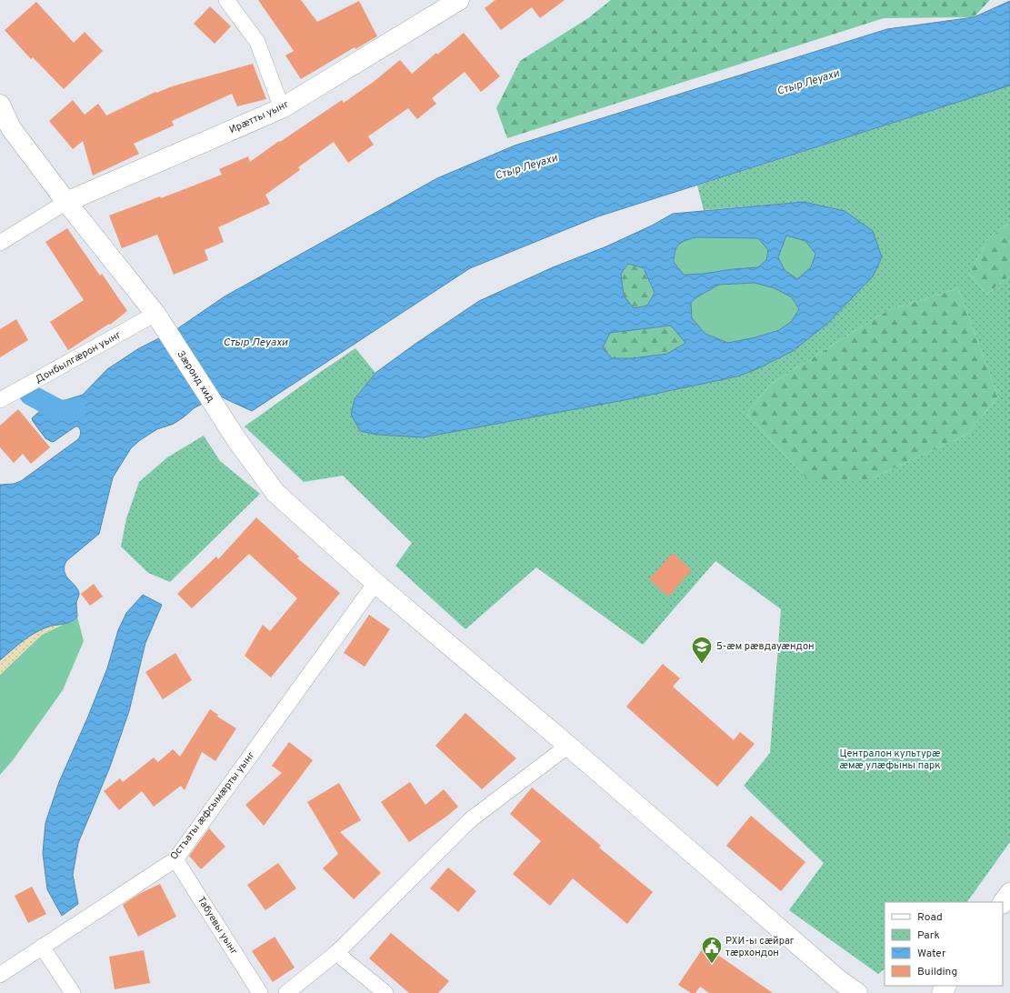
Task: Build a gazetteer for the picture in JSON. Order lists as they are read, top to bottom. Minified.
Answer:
{"streets":{"street":["Ирæтты уынг","Донбылгæрон уынг","Зæронд хид","Остъаты æфсымæрты уынг","Табуевы уынг"]},"crossings":[["Ирæтты уынг","Зæронд хид"],["Донбылгæрон уынг","Зæронд хид"],["Зæронд хид","Остъаты æфсымæрты уынг"],["Остъаты æфсымæрты уынг","Табуевы уынг"]],"water":["Стыр Леуахи"],"parks":["Централон культурæ æмæ улæфыны парк"],"places":{"school or university":["5-æм рӕвдауӕндон"],"public building":["РХИ-ы сæйраг тæрхондон"]},"legend":["Road","Park","Water","Building"]}
